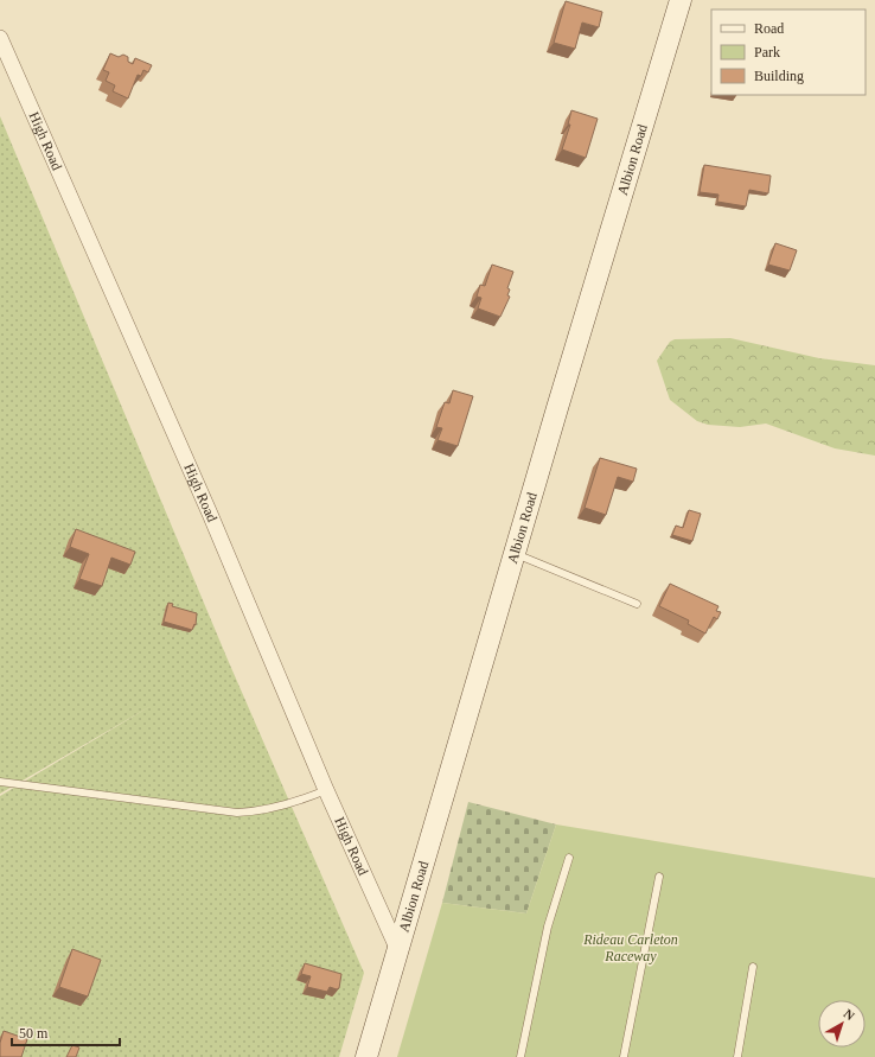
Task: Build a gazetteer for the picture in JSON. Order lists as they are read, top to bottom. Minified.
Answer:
{"streets":{"main road":["Albion Road"],"street":["High Road"]},"crossings":[["High Road","Albion Road"]],"parks":["Rideau Carleton Raceway"],"legend":["Road","Park","Building"],"scale_bar":"50 m","north":"top right"}
